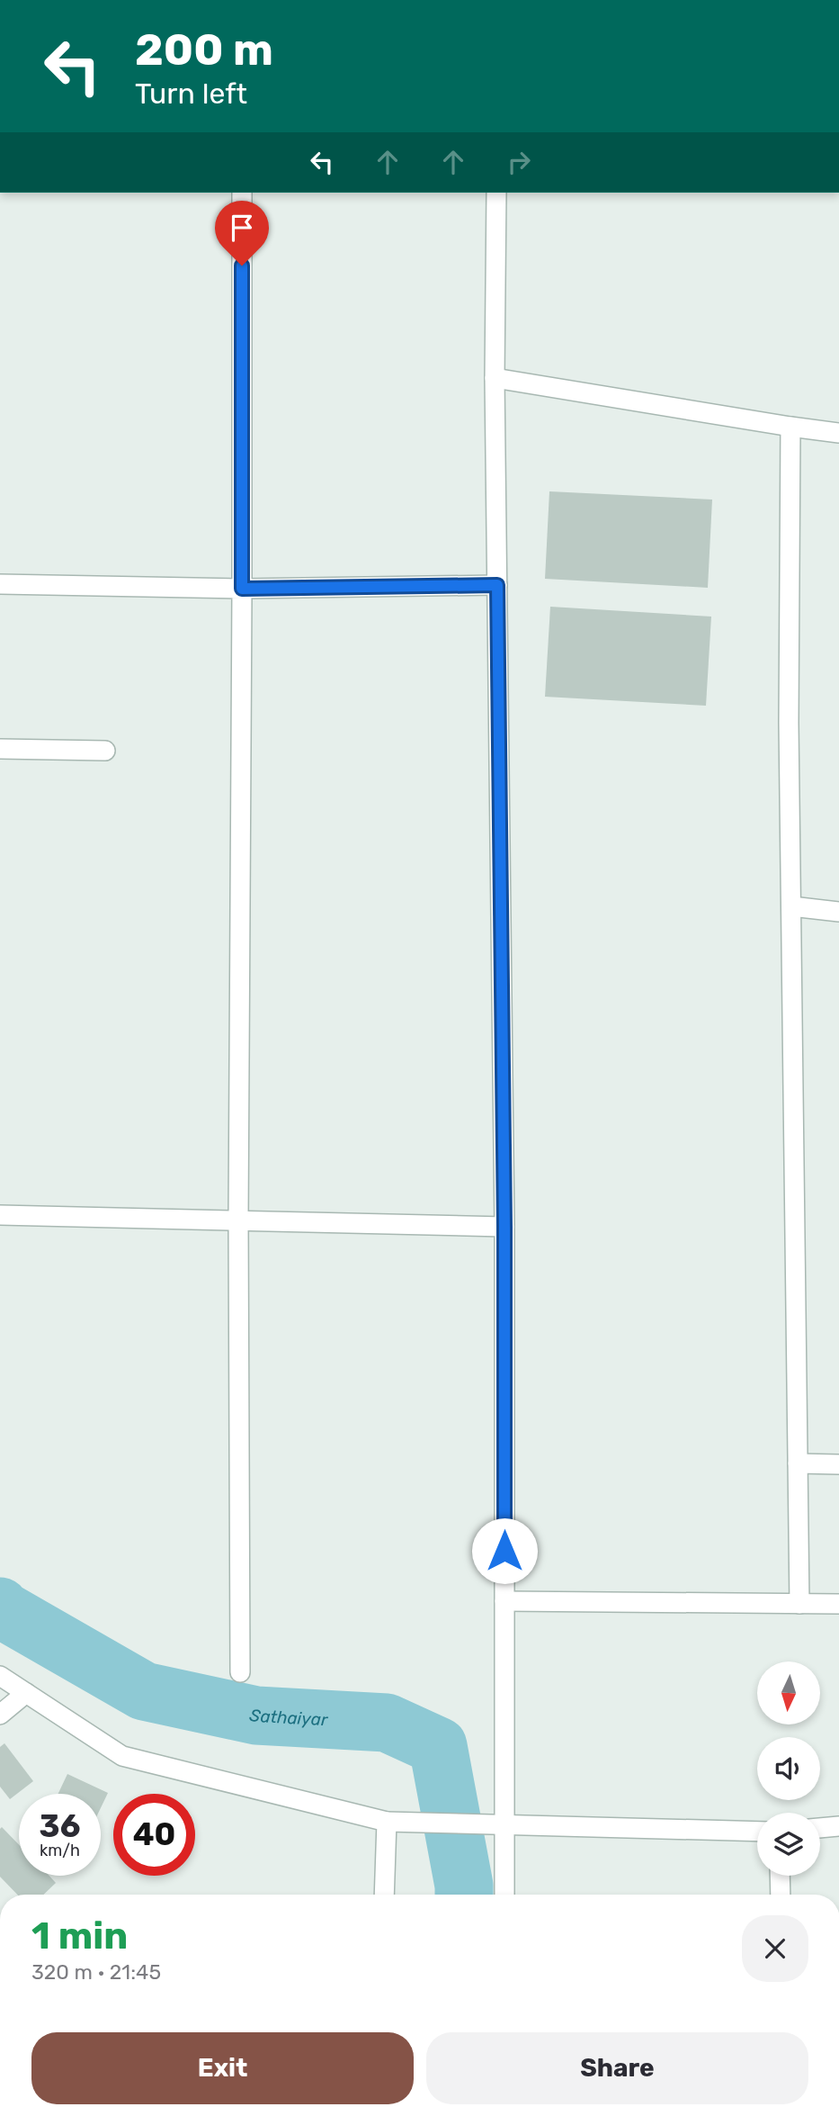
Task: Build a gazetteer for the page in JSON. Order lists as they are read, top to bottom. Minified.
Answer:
{"water":["Sathaiyar"],"north":"bottom","page":{"turn":["200 m","Turn left"],"speed":"36 km/h","limit":"40","heading":["1 min","320 m · 21:45"],"buttons":["Exit","Share"]}}
